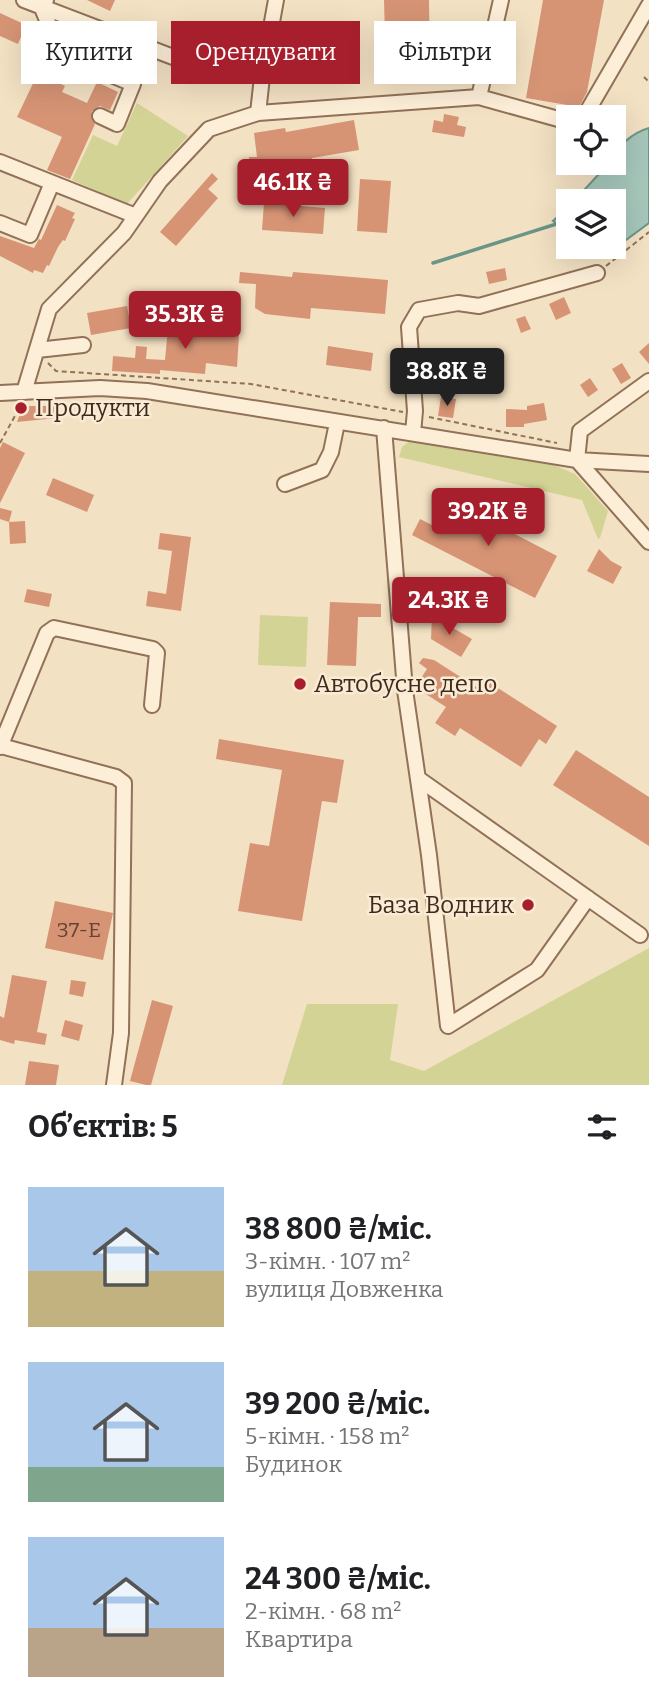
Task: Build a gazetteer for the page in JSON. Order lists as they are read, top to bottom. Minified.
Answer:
{"places":["Продукти","Автобусне депо","База Водник"],"house_numbers":["37-Е"],"page":{"chip":["Купити","Орендувати","Фільтри"],"price":["46.1K ₴","35.3K ₴","38.8K ₴","39.2K ₴","24.3K ₴"],"heading":"Об’єктів: 5","list":[{"name":"38 800 ₴/міс.","note":"3-кімн. · 107 m² · вулиця Довженка"},{"name":"39 200 ₴/міс.","note":"5-кімн. · 158 m² · Будинок"},{"name":"24 300 ₴/міс.","note":"2-кімн. · 68 m² · Квартира"}]}}
